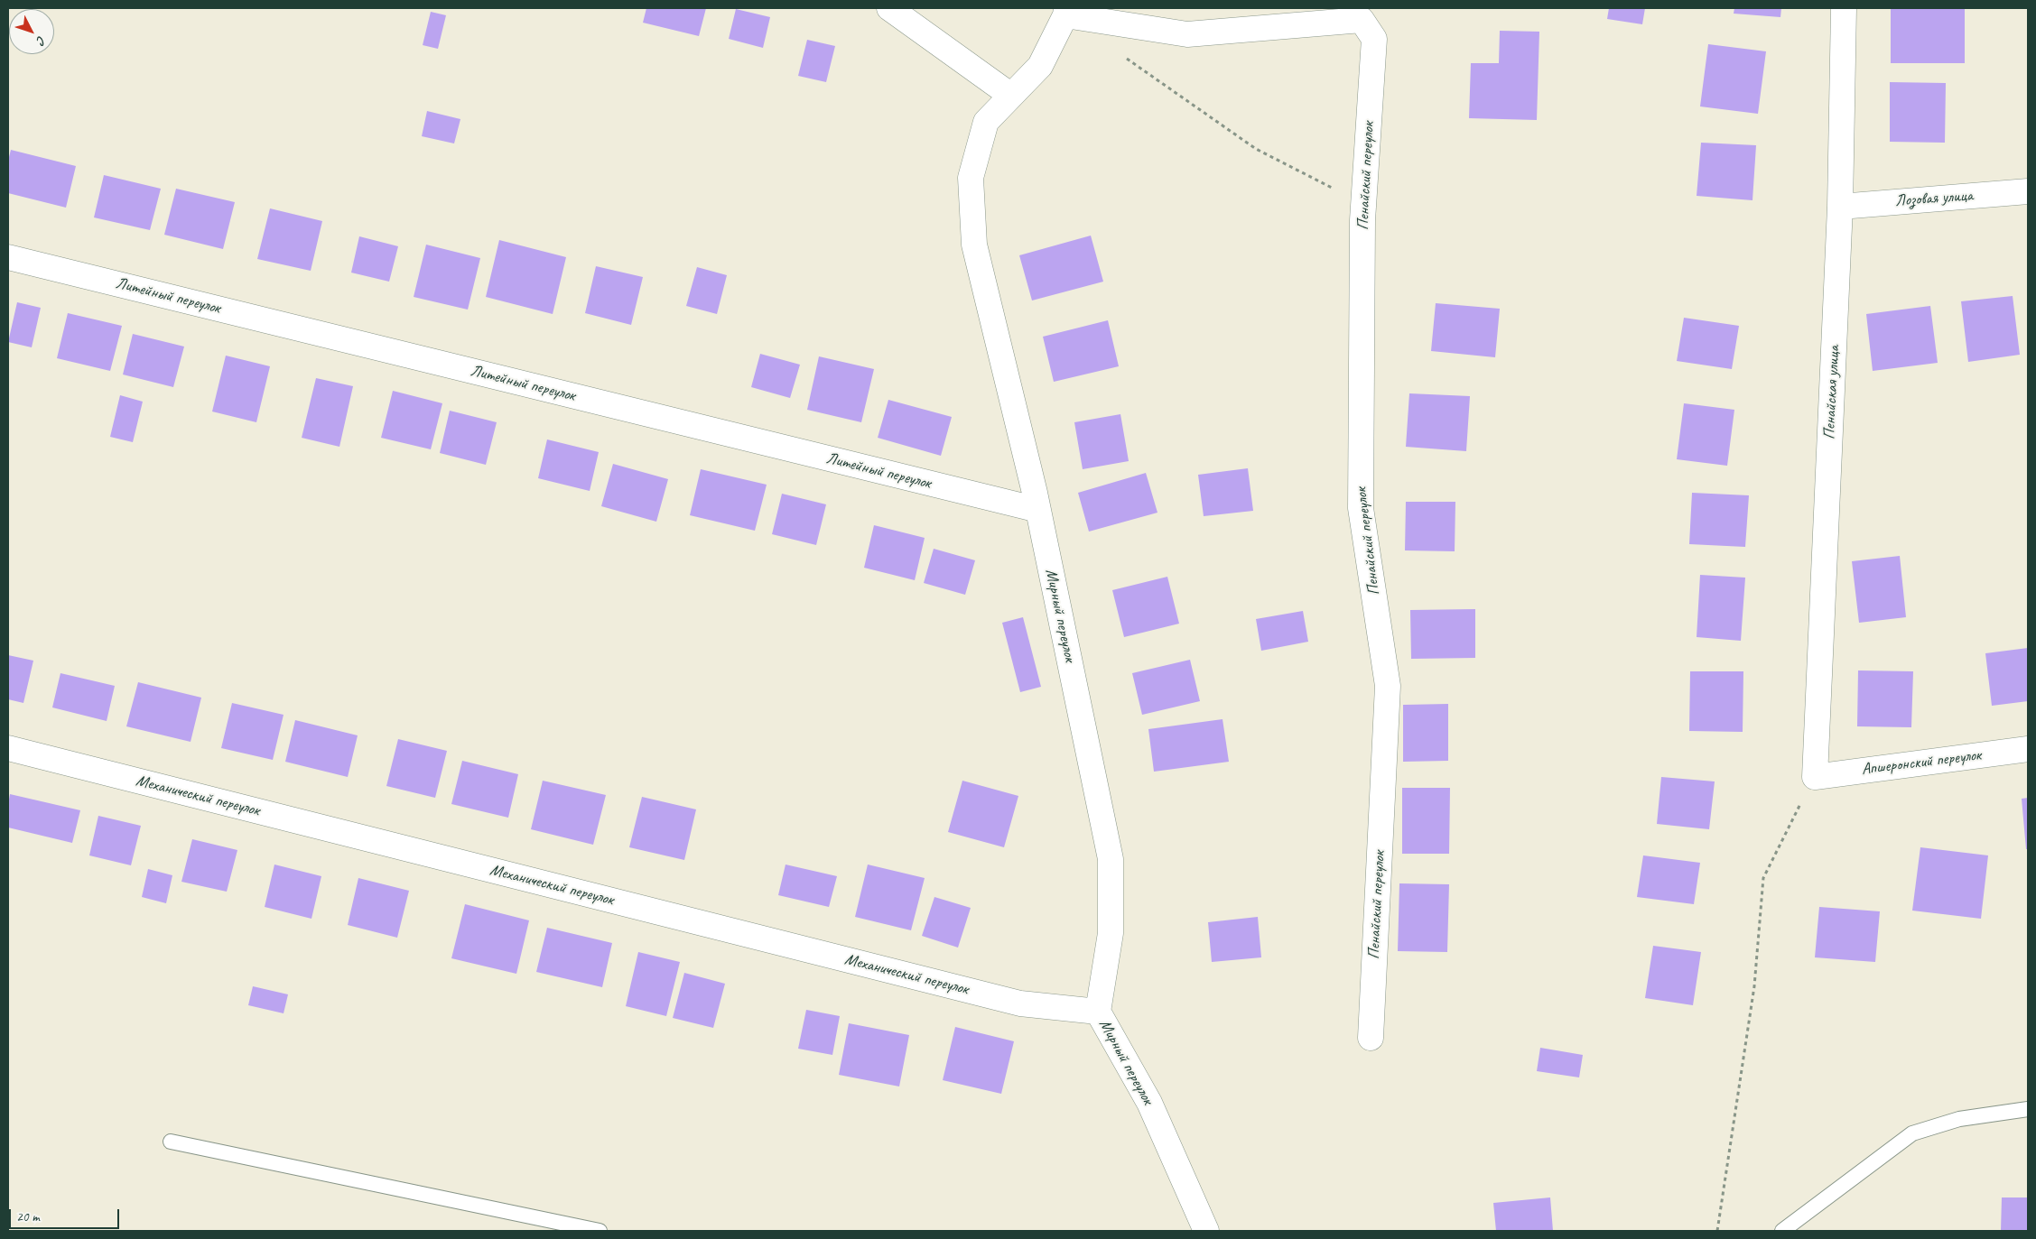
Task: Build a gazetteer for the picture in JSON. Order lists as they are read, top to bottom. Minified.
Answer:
{"streets":{"street":["Пенайский переулок","Лозовая улица","Литейный переулок","Пенайская улица","Мирный переулок","Апшеронский переулок","Механический переулок"]},"crossings":[["Пенайский переулок","Мирный переулок"],["Лозовая улица","Пенайская улица"],["Литейный переулок","Мирный переулок"],["Пенайская улица","Апшеронский переулок"],["Мирный переулок","Механический переулок"]],"scale_bar":"20 m","north":"bottom right"}
